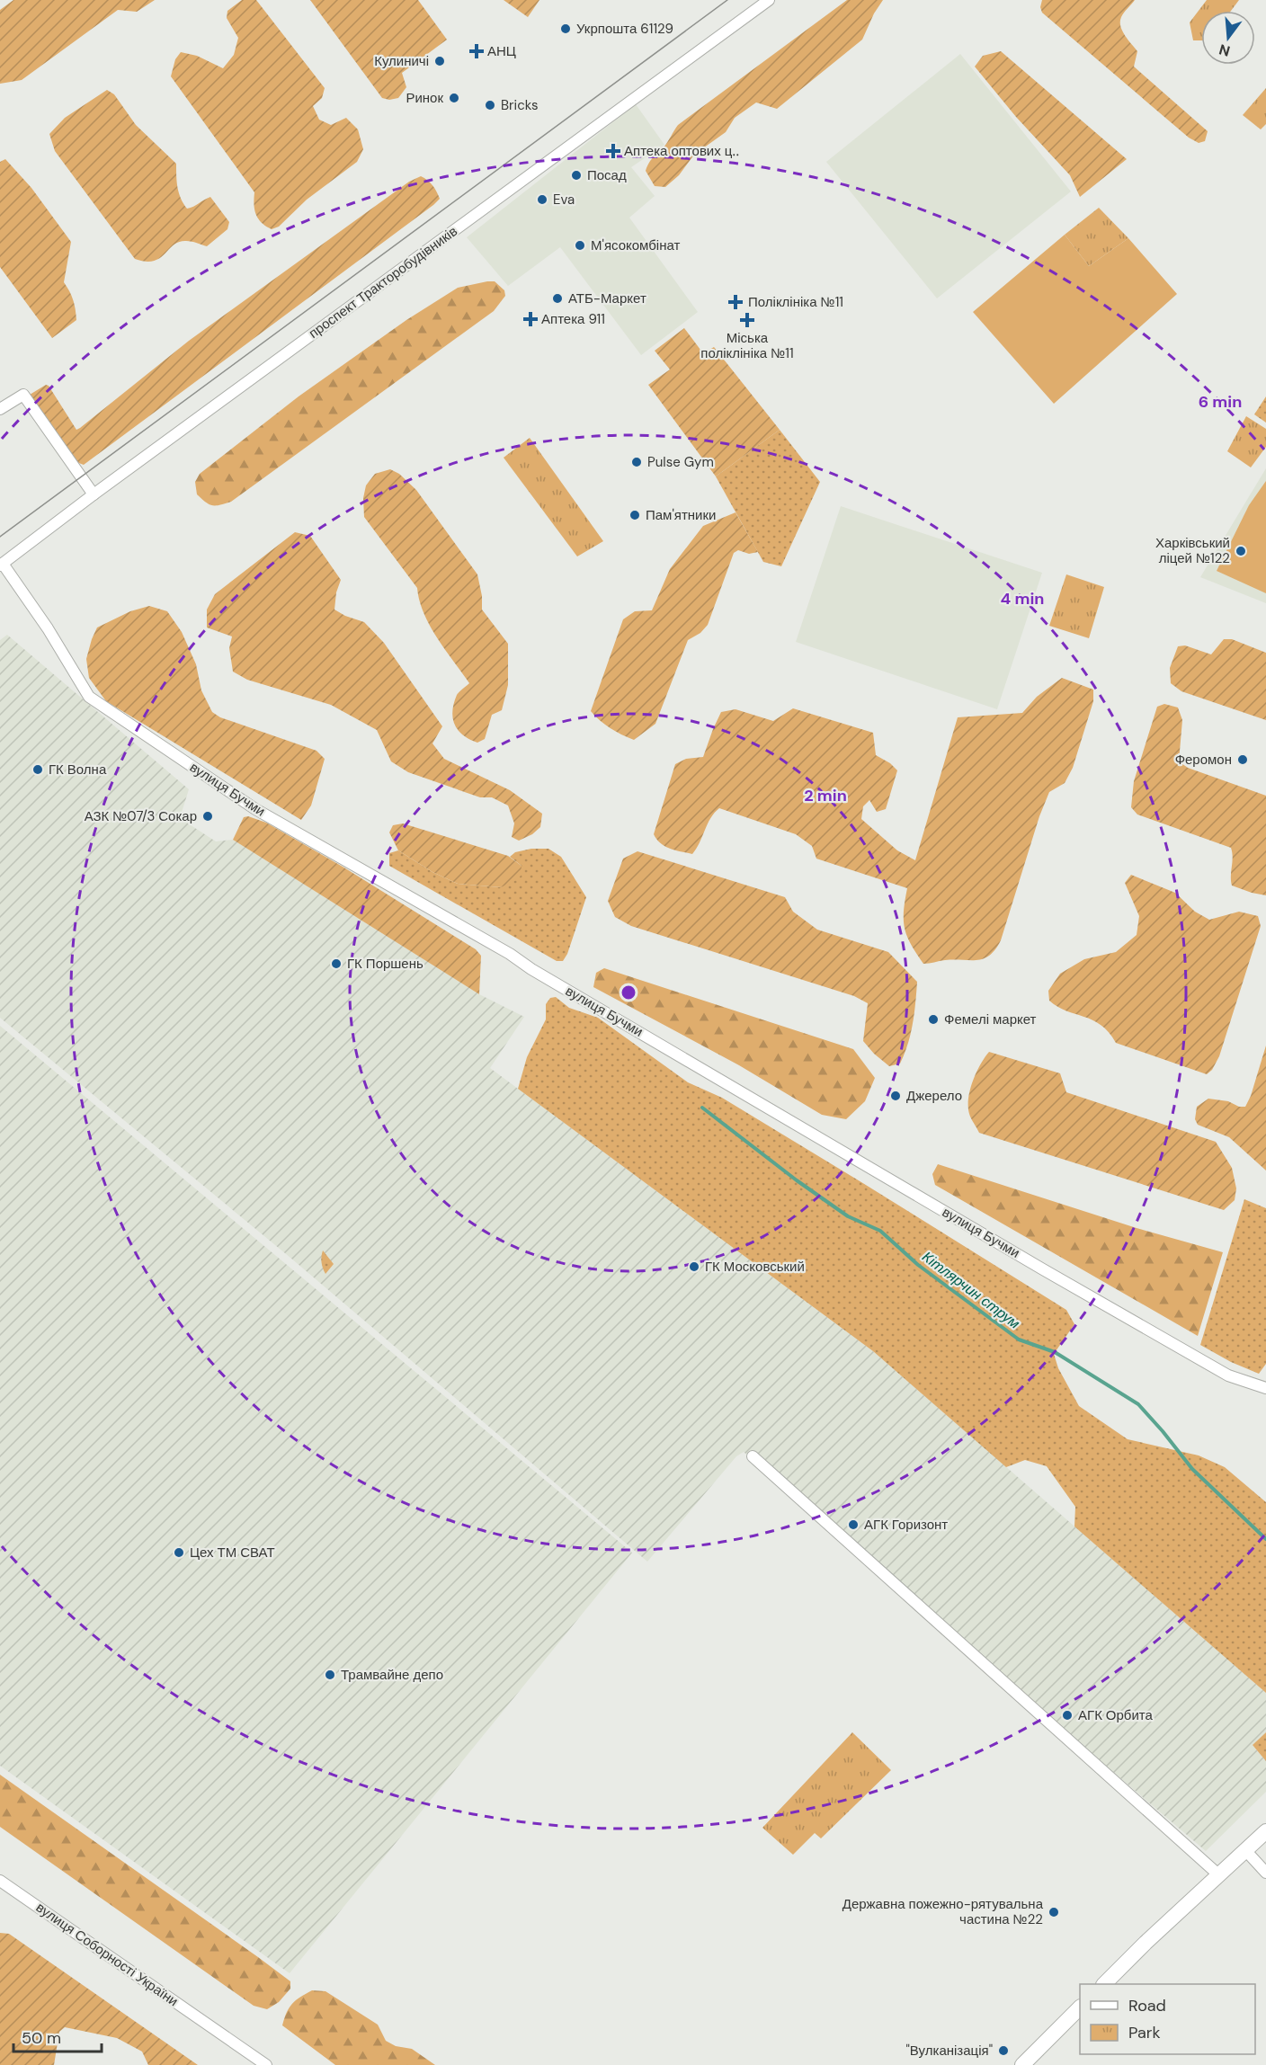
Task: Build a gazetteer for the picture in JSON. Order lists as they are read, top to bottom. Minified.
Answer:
{"streets":{"street":["проспект Тракторобудівників","вулиця Бучми","вулиця Соборності України"]},"crossings":[["проспект Тракторобудівників","вулиця Бучми"]],"water":["Кітлярчин струм"],"places":{"other":["Укрпошта 61129","Кулиничі","Ринок","Bricks","Посад","Eva","М'ясокомбінат","АТБ-Маркет","Pulse Gym","Пам'ятники","Харківський ліцей №122","Феромон","ГК Волна","АЗК №07/3 Сокар","ГК Поршень","Фемелі маркет","Джерело","ГК Московський","АГК Горизонт","Цех ТМ СВАТ","Трамвайне депо","АГК Орбита","Державна пожежно-рятувальна частина №22","\"Вулканізація\""],"health":["АНЦ","Аптека оптових ц‥","Поліклініка №11","Аптека 911","Міська поліклініка №11"]},"legend":["Road","Park"],"scale_bar":"50 m","north":"bottom","rings":["6 min","4 min","2 min"]}
